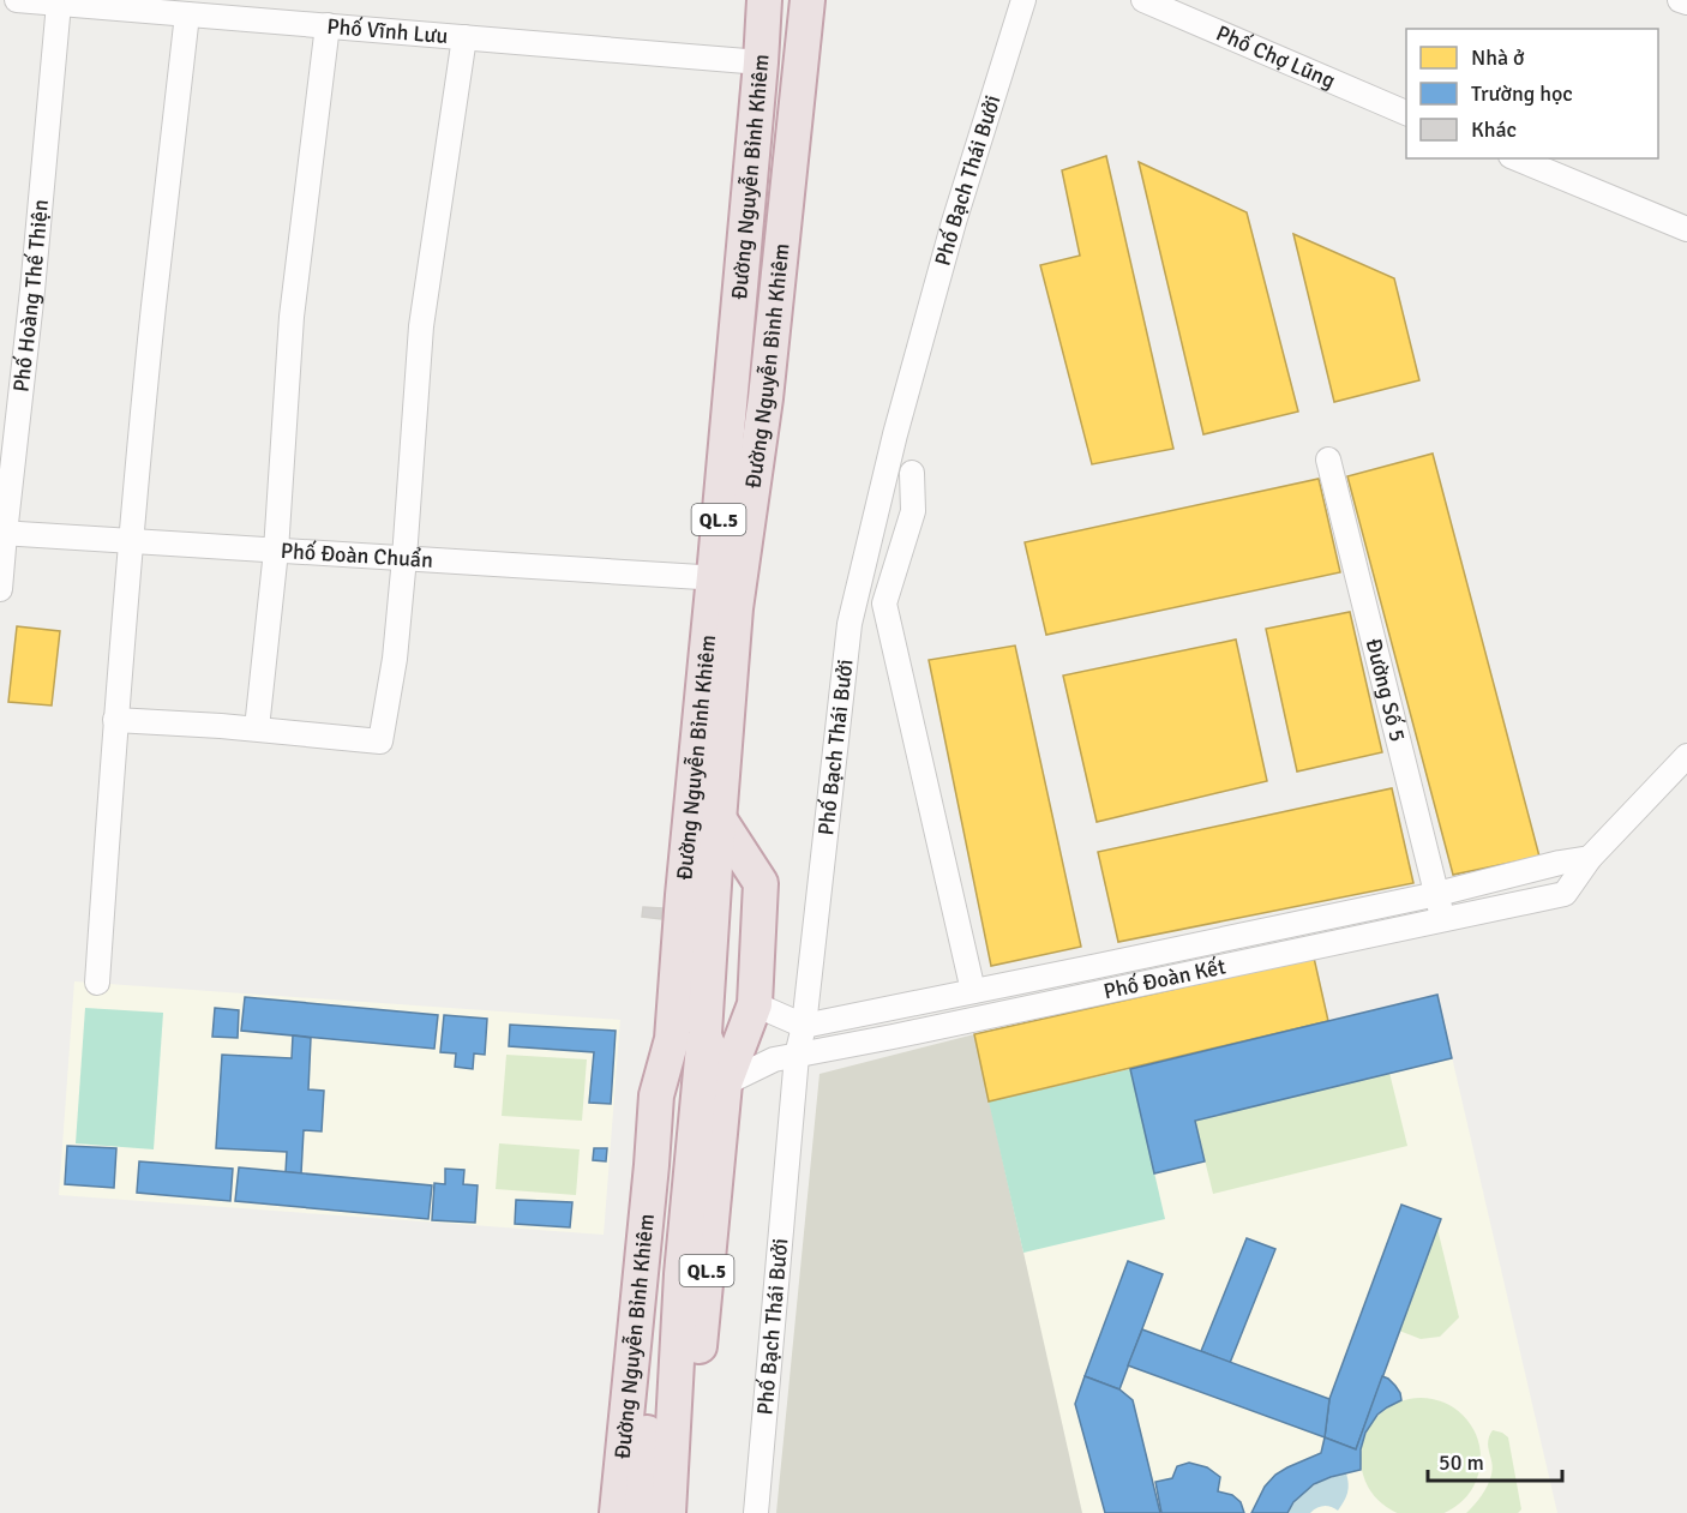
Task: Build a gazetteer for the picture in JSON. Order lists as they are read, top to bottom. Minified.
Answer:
{"streets":{"highway":["Đường Nguyễn Bỉnh Khiêm","Đường Nguyễn Bình Khiêm","QL.5"],"street":["Phố Vĩnh Lưu","Phố Chợ Lũng","Phố Bạch Thái Bưởi","Phố Hoàng Thế Thiện","Phố Đoàn Chuẩn","Đường Số 5","Phố Đoàn Kết"]},"crossings":[["Phố Vĩnh Lưu","Đường Nguyễn Bỉnh Khiêm"],["Phố Vĩnh Lưu","Phố Hoàng Thế Thiện"],["Đường Nguyễn Bỉnh Khiêm","Đường Nguyễn Bình Khiêm"],["Đường Nguyễn Bỉnh Khiêm","QL.5"],["Đường Nguyễn Bỉnh Khiêm","Phố Đoàn Chuẩn"],["Đường Nguyễn Bỉnh Khiêm","Phố Đoàn Kết"],["Phố Bạch Thái Bưởi","Phố Đoàn Kết"],["Phố Hoàng Thế Thiện","Phố Đoàn Chuẩn"],["Đường Nguyễn Bình Khiêm","QL.5"],["Đường Số 5","Phố Đoàn Kết"]],"legend":["Nhà ở","Trường học","Khác"],"scale_bar":"50 m"}
